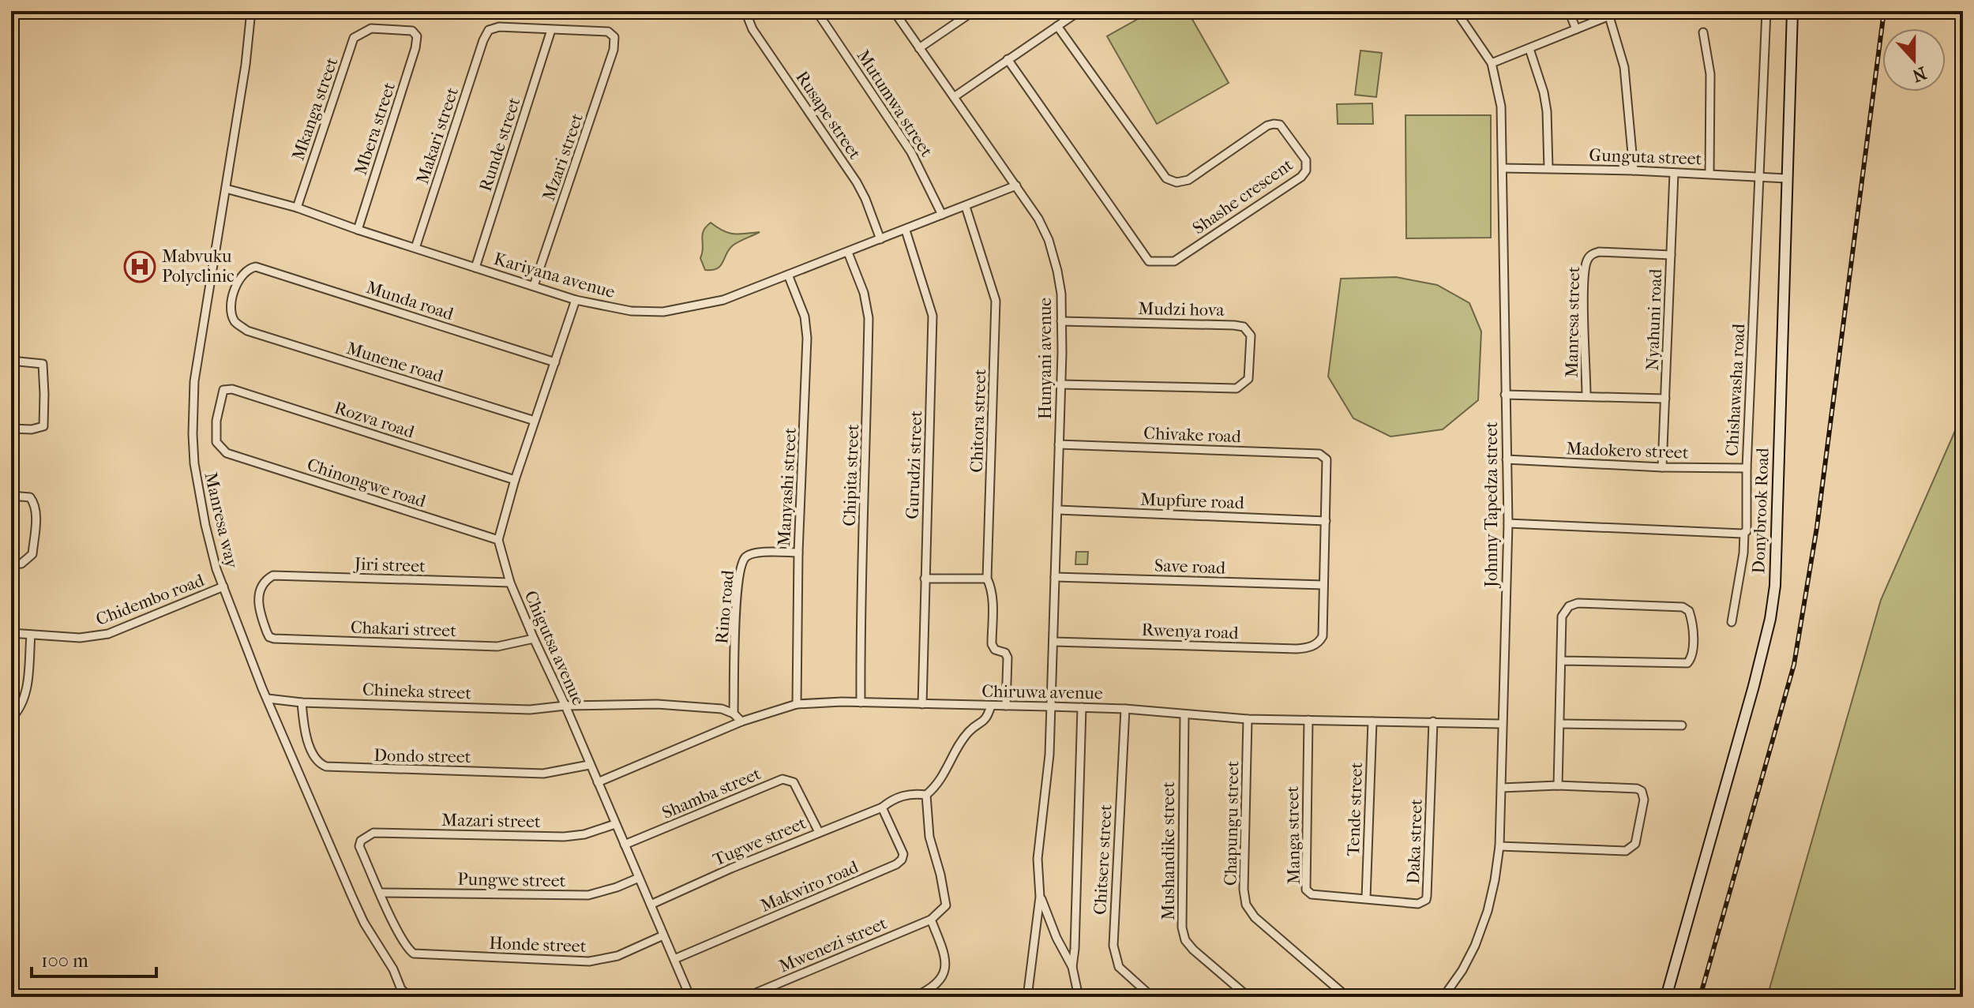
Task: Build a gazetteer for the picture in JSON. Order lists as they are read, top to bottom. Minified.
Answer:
{"streets":{"street":["Mutumwa street","Mkanga street","Rusape street","Mbera street","Makari street","Runde street","Mzari street","Gunguta street","Shashe crescent","Kariyana avenue","Munda road","Mudzi hova","Nyahuni road","Manresa street","Hunyani avenue","Munene road","Chishawasha road","Rozva road","Chitora street","Chivake road","Madokero street","Gurudzi street","Chipita street","Chinongwe road","Manyashi street","Mupfure road","Johnny Tapedza street","Donybrook Road","Manresa way","Jiri street","Save road","Chidembo road","Rino road","Chakari street","Rwenya road","Chigutsa avenue","Chineka street","Chiruwa avenue","Dondo street","Shamba street","Tende street","Mazari street","Chapungu street","Manga street","Tugwe street","Daka street","Mushandike street","Chitsere street","Pungwe street","Makwiro road","Honde street","Mwenezi street"]},"crossings":[["Mutumwa street","Kariyana avenue"],["Mkanga street","Mbera street"],["Mkanga street","Kariyana avenue"],["Rusape street","Kariyana avenue"],["Mbera street","Kariyana avenue"],["Makari street","Runde street"],["Makari street","Mzari street"],["Makari street","Kariyana avenue"],["Runde street","Mzari street"],["Runde street","Kariyana avenue"],["Mzari street","Kariyana avenue"],["Gunguta street","Nyahuni road"],["Gunguta street","Chishawasha road"],["Gunguta street","Johnny Tapedza street"],["Gunguta street","Donybrook Road"],["Kariyana avenue","Hunyani avenue"],["Kariyana avenue","Chitora street"],["Kariyana avenue","Gurudzi street"],["Kariyana avenue","Chipita street"],["Kariyana avenue","Manyashi street"],["Kariyana avenue","Manresa way"],["Munda road","Munene road"],["Mudzi hova","Hunyani avenue"],["Nyahuni road","Manresa street"],["Nyahuni road","Madokero street"],["Hunyani avenue","Chivake road"],["Hunyani avenue","Mupfure road"],["Hunyani avenue","Save road"],["Hunyani avenue","Rwenya road"],["Hunyani avenue","Chiruwa avenue"],["Chishawasha road","Madokero street"],["Rozva road","Chinongwe road"],["Chitora street","Chiruwa avenue"],["Chivake road","Mupfure road"],["Madokero street","Johnny Tapedza street"],["Gurudzi street","Chiruwa avenue"],["Chipita street","Chiruwa avenue"],["Chinongwe road","Chigutsa avenue"],["Manyashi street","Rino road"],["Manyashi street","Chiruwa avenue"],["Johnny Tapedza street","Chiruwa avenue"],["Manresa way","Chidembo road"],["Manresa way","Chineka street"],["Jiri street","Chakari street"],["Jiri street","Chigutsa avenue"],["Save road","Rwenya road"],["Rino road","Chineka street"],["Chakari street","Chigutsa avenue"],["Chigutsa avenue","Chineka street"],["Chigutsa avenue","Chiruwa avenue"],["Chigutsa avenue","Dondo street"],["Chigutsa avenue","Shamba street"],["Chigutsa avenue","Mazari street"],["Chigutsa avenue","Tugwe street"],["Chigutsa avenue","Pungwe street"],["Chigutsa avenue","Makwiro road"],["Chigutsa avenue","Honde street"],["Chineka street","Dondo street"],["Chiruwa avenue","Tende street"],["Chiruwa avenue","Chapungu street"],["Chiruwa avenue","Manga street"],["Chiruwa avenue","Daka street"],["Chiruwa avenue","Mushandike street"],["Chiruwa avenue","Chitsere street"],["Shamba street","Tugwe street"],["Tende street","Manga street"],["Tende street","Daka street"],["Mazari street","Pungwe street"],["Mazari street","Honde street"],["Manga street","Daka street"],["Tugwe street","Makwiro road"],["Pungwe street","Honde street"]],"places":{"hospital":["Mabvuku Polyclinic"]},"scale_bar":"100 m","north":"bottom"}
